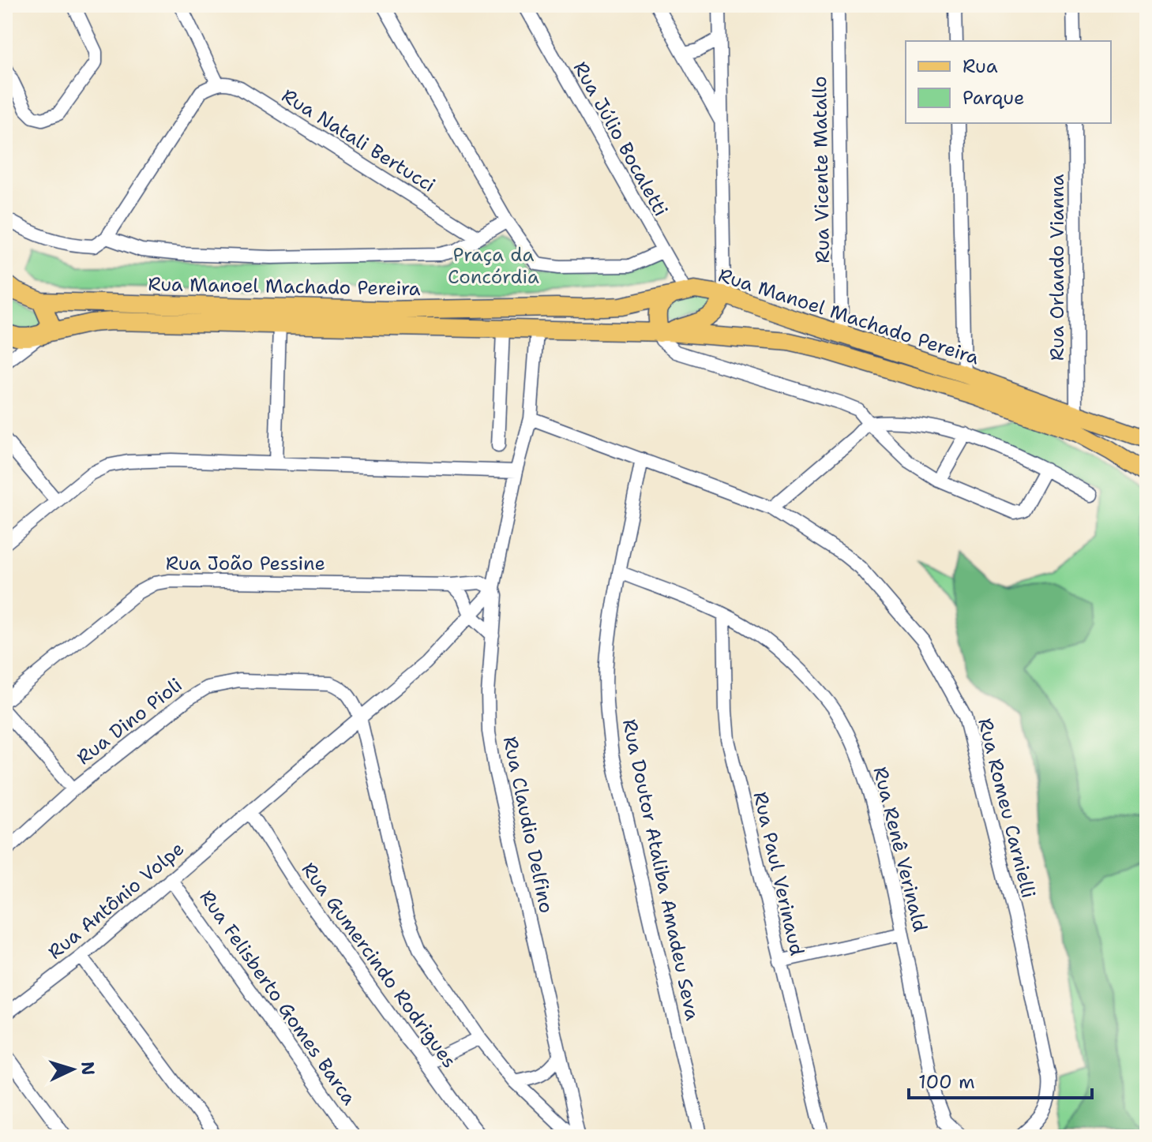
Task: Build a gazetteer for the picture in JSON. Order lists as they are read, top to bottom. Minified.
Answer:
{"streets":{"main road":["Rua Manoel Machado Pereira"],"street":["Rua Júlio Bocaletti","Rua Natali Bertucci","Rua Vicente Matallo","Rua Orlando Vianna","Rua João Pessine","Rua Dino Pioli","Rua Romeu Carnielli","Rua Claudio Delfino","Rua Renê Verinald","Rua Doutor Ataliba Amadeu Seva","Rua Paul Verinaud","Rua Antônio Volpe","Rua Gumercindo Rodrigues","Rua Felisberto Gomes Barca"]},"crossings":[["Rua Júlio Bocaletti","Rua Manoel Machado Pereira"],["Rua Natali Bertucci","Rua Manoel Machado Pereira"],["Rua Vicente Matallo","Rua Manoel Machado Pereira"],["Rua Orlando Vianna","Rua Manoel Machado Pereira"],["Rua Manoel Machado Pereira","Rua Claudio Delfino"],["Rua João Pessine","Rua Claudio Delfino"],["Rua Dino Pioli","Rua Claudio Delfino"],["Rua Romeu Carnielli","Rua Claudio Delfino"],["Rua Romeu Carnielli","Rua Doutor Ataliba Amadeu Seva"],["Rua Renê Verinald","Rua Doutor Ataliba Amadeu Seva"],["Rua Renê Verinald","Rua Paul Verinaud"],["Rua Antônio Volpe","Rua Gumercindo Rodrigues"],["Rua Antônio Volpe","Rua Felisberto Gomes Barca"]],"parks":["Praça da Concórdia"],"legend":["Rua","Parque"],"scale_bar":"100 m","north":"right"}
